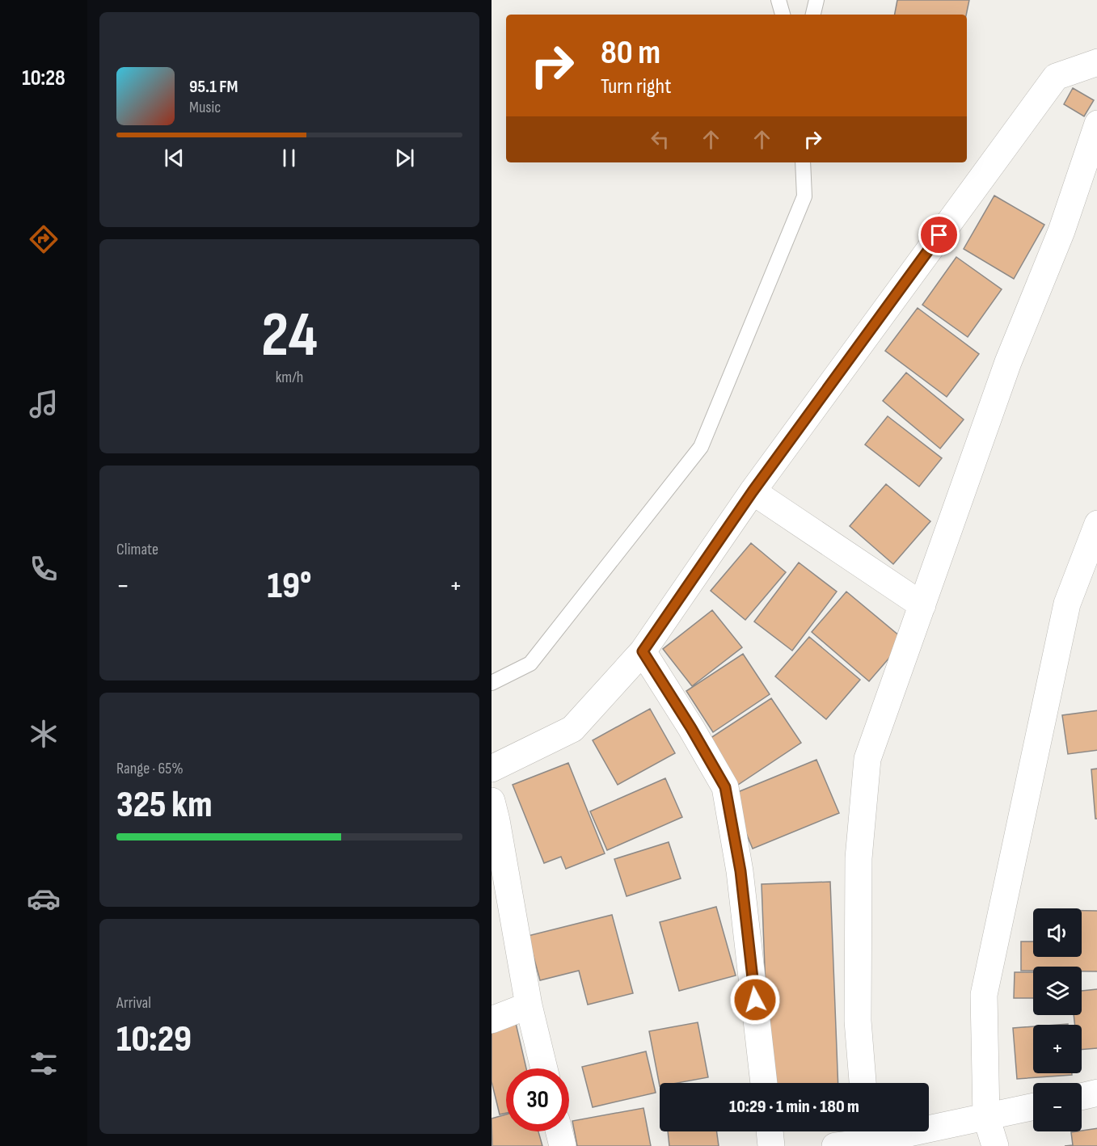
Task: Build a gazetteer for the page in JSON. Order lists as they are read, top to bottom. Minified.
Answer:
{"page":{"tabs":"10:28","turn":["80 m","Turn right"],"song":["95.1 FM","Music"],"tile":[["24","km/h"],"Climate",["Range · 65%","325 km"],["Arrival","10:29"]],"heat":["−","19°","+"],"map_buttons":["+","−"],"limit":"30","trip":"10:29 · 1 min · 180 m"}}
